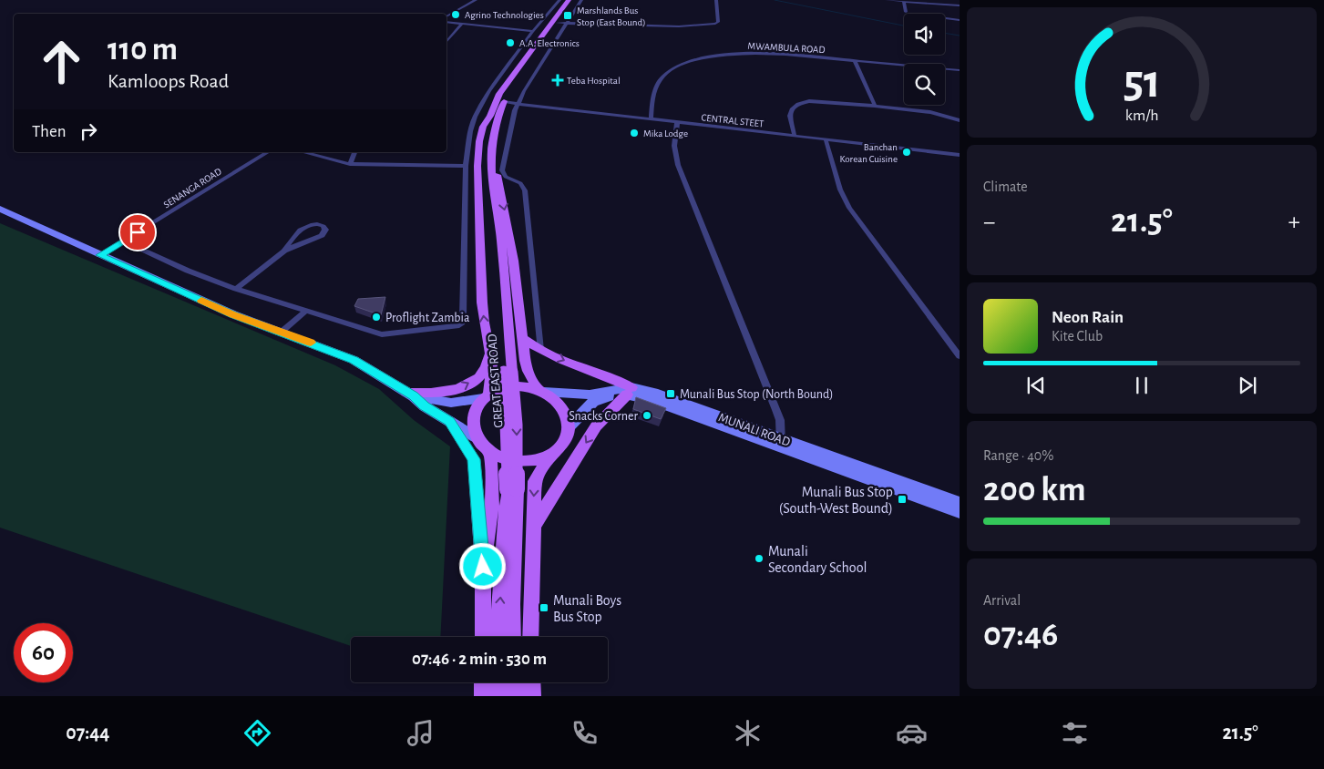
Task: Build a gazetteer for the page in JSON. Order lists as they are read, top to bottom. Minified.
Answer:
{"streets":{"main road":["GREAT EAST ROAD","MUNALI ROAD"],"street":["MWAMBULA ROAD","CENTRAL STEET","SENANGA ROAD"]},"crossings":[["MWAMBULA ROAD","CENTRAL STEET"],["CENTRAL STEET","GREAT EAST ROAD"],["GREAT EAST ROAD","MUNALI ROAD"]],"places":{"other":["Agrino Technologies","A.A. Electronics","Mika Lodge","Banchan Korean Cuisine","Proflight Zambia","Snacks Corner","Munali Secondary School"],"transit":["Marshlands Bus Stop (East Bound)","Munali Bus Stop (North Bound)","Munali Bus Stop (South-West Bound)","Munali Boys Bus Stop"],"health":["Teba Hospital"]},"page":{"turn":["110 m","Kamloops Road"],"then":"Then","tile":["Climate",["Range · 40%","200 km"],["Arrival","07:46"]],"heat":["−","21.5°","+"],"song":["Neon Rain","Kite Club"],"limit":"60","trip":"07:46 · 2 min · 530 m","tabs":["07:44","21.5°"],"gauge":["51","km/h"]}}
